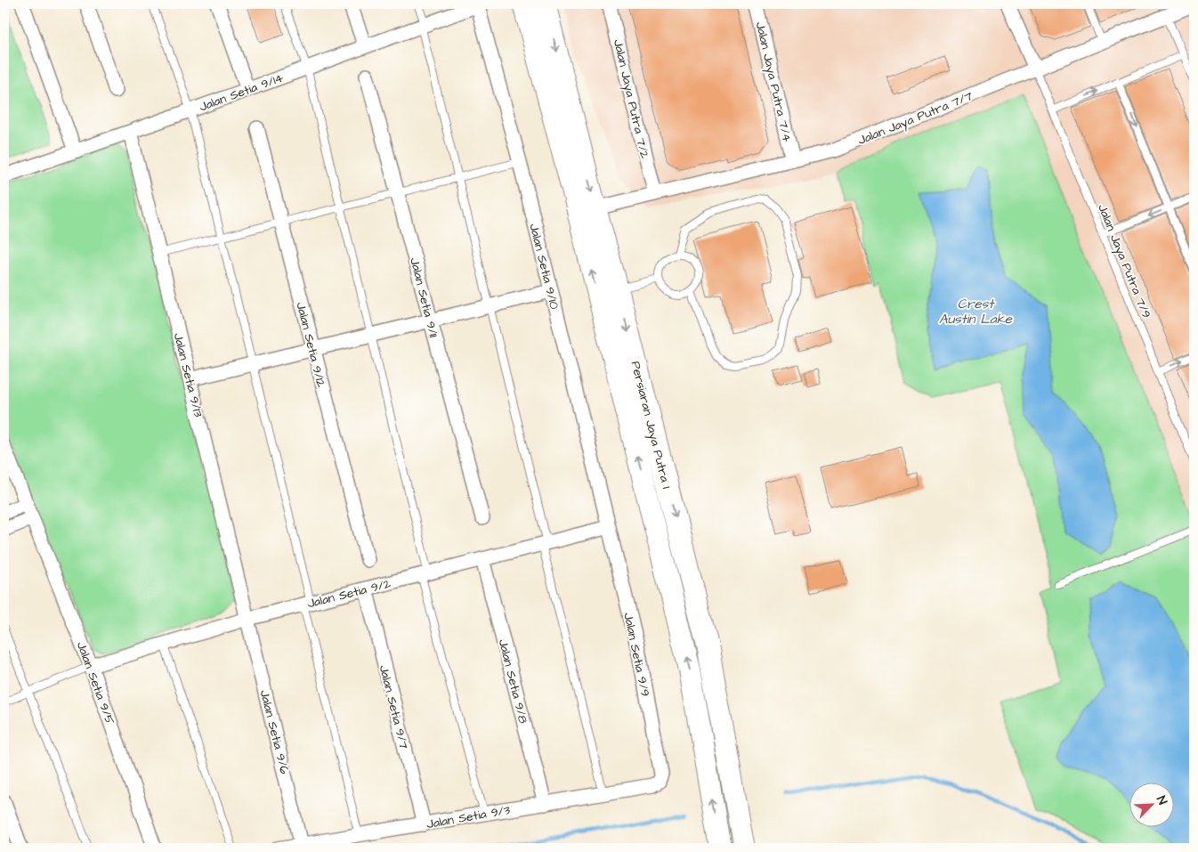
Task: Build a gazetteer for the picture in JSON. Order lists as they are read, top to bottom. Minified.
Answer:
{"streets":{"main road":["Persiaran Jaya Putra 1"],"street":["Jalan Jaya Putra 7/4","Jalan Setia 9/14","Jalan Jaya Putra 7/2","Jalan Jaya Putra 7/7","Jalan Setia 9/10","Jalan Setia 9/11","Jalan Setia 9/12","Jalan Setia 9/13","Jalan Setia 9/2","Jalan Setia 9/9","Jalan Setia 9/8","Jalan Setia 9/5","Jalan Setia 9/7","Jalan Setia 9/6","Jalan Setia 9/3"],"lane":["Jalan Jaya Putra 7/9"]},"crossings":[["Jalan Jaya Putra 7/4","Jalan Jaya Putra 7/7"],["Jalan Setia 9/14","Jalan Setia 9/10"],["Jalan Setia 9/14","Jalan Setia 9/13"],["Jalan Jaya Putra 7/2","Jalan Jaya Putra 7/7"],["Jalan Jaya Putra 7/7","Jalan Jaya Putra 7/9"],["Jalan Jaya Putra 7/7","Persiaran Jaya Putra 1"],["Jalan Setia 9/10","Jalan Setia 9/2"],["Jalan Setia 9/10","Jalan Setia 9/9"],["Jalan Setia 9/13","Jalan Setia 9/2"],["Jalan Setia 9/13","Jalan Setia 9/6"],["Jalan Setia 9/2","Jalan Setia 9/9"],["Jalan Setia 9/2","Jalan Setia 9/8"],["Jalan Setia 9/2","Jalan Setia 9/5"],["Jalan Setia 9/2","Jalan Setia 9/7"],["Jalan Setia 9/2","Jalan Setia 9/6"],["Jalan Setia 9/9","Jalan Setia 9/3"],["Jalan Setia 9/8","Jalan Setia 9/3"],["Jalan Setia 9/7","Jalan Setia 9/3"],["Jalan Setia 9/6","Jalan Setia 9/3"]],"water":["Crest Austin Lake"],"north":"top right"}
